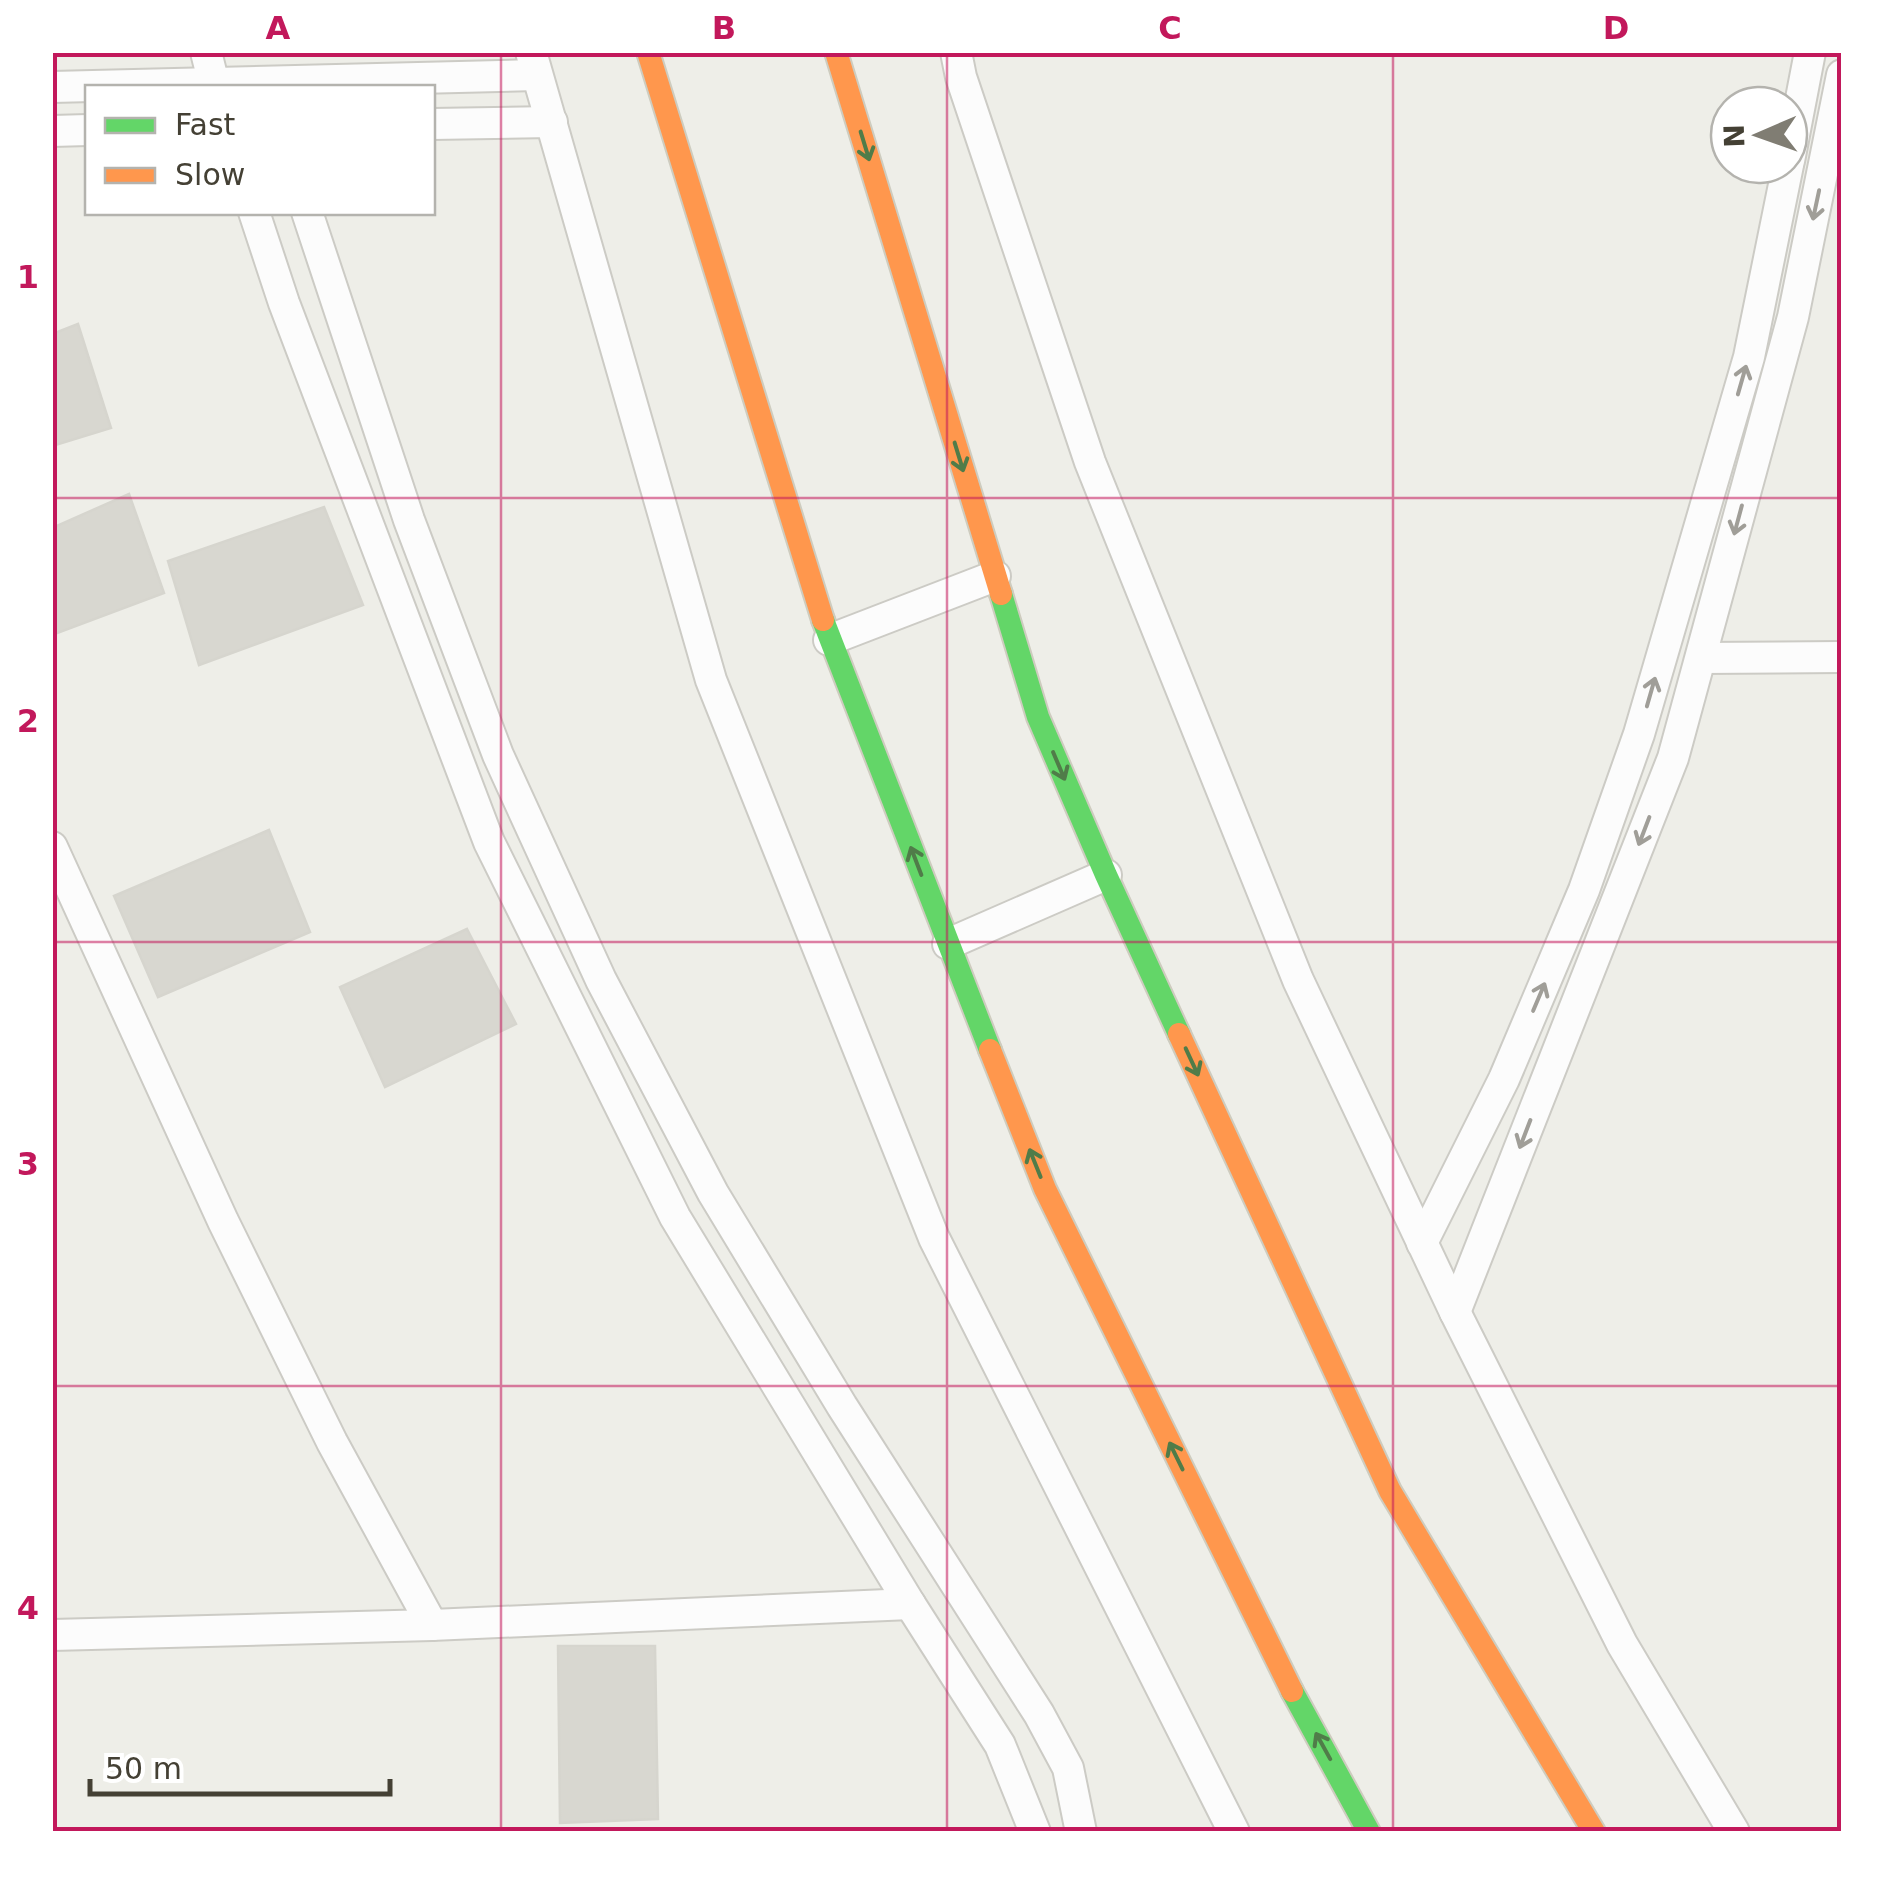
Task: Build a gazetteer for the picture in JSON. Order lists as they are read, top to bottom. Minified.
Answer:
{"legend":["Fast","Slow"],"scale_bar":"50 m","north":"left","grid":{"columns":["A","B","C","D"],"rows":["1","2","3","4"]}}
